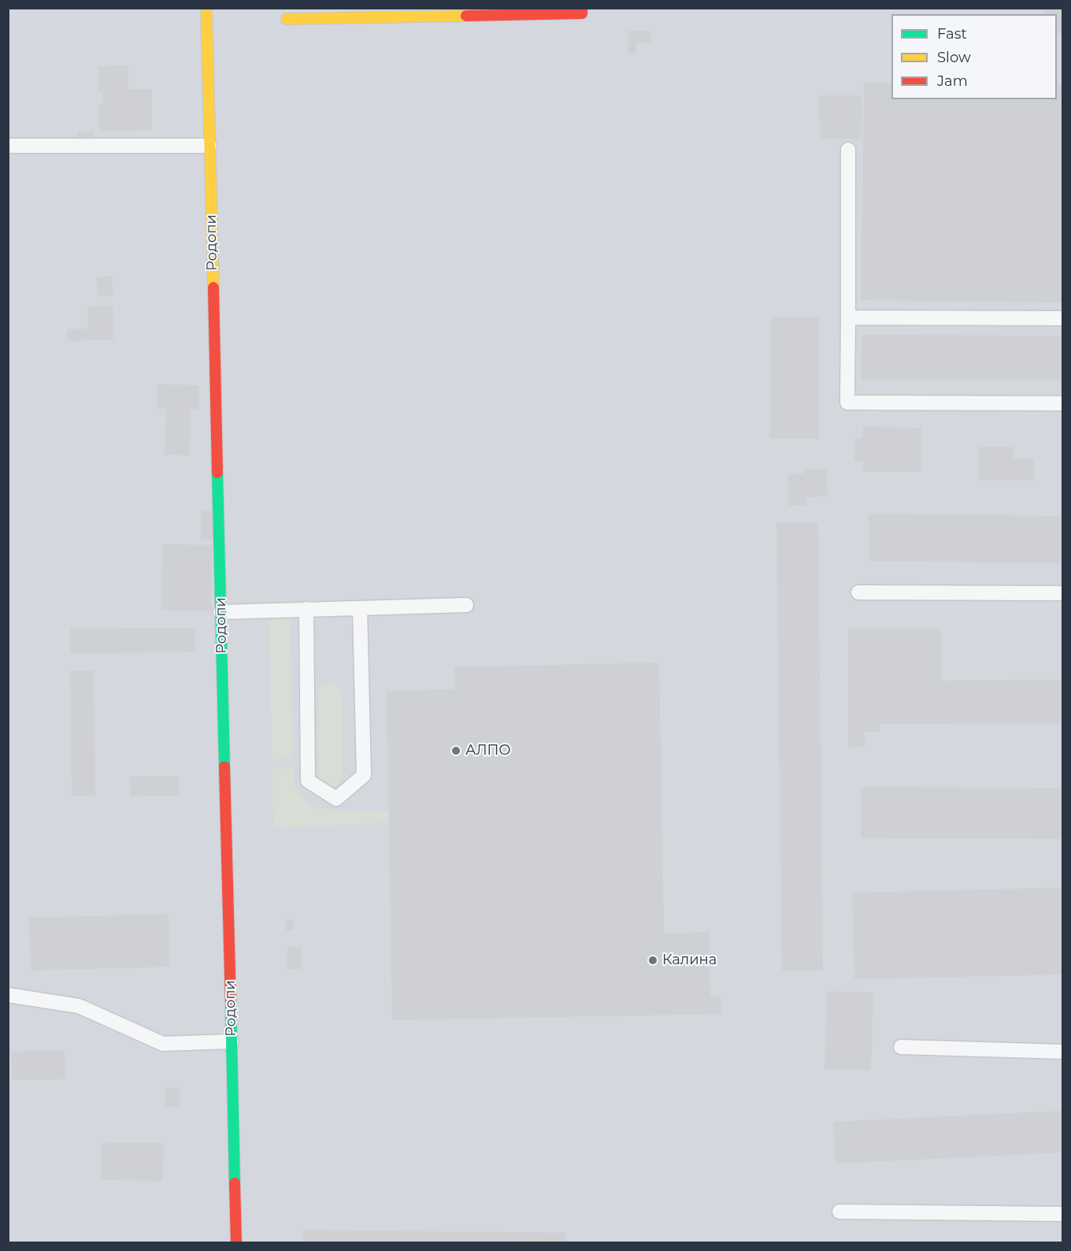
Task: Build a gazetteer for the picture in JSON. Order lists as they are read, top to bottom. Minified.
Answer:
{"streets":{"street":["Родопи"]},"places":["АЛПО","Калина"],"legend":["Fast","Slow","Jam"]}
